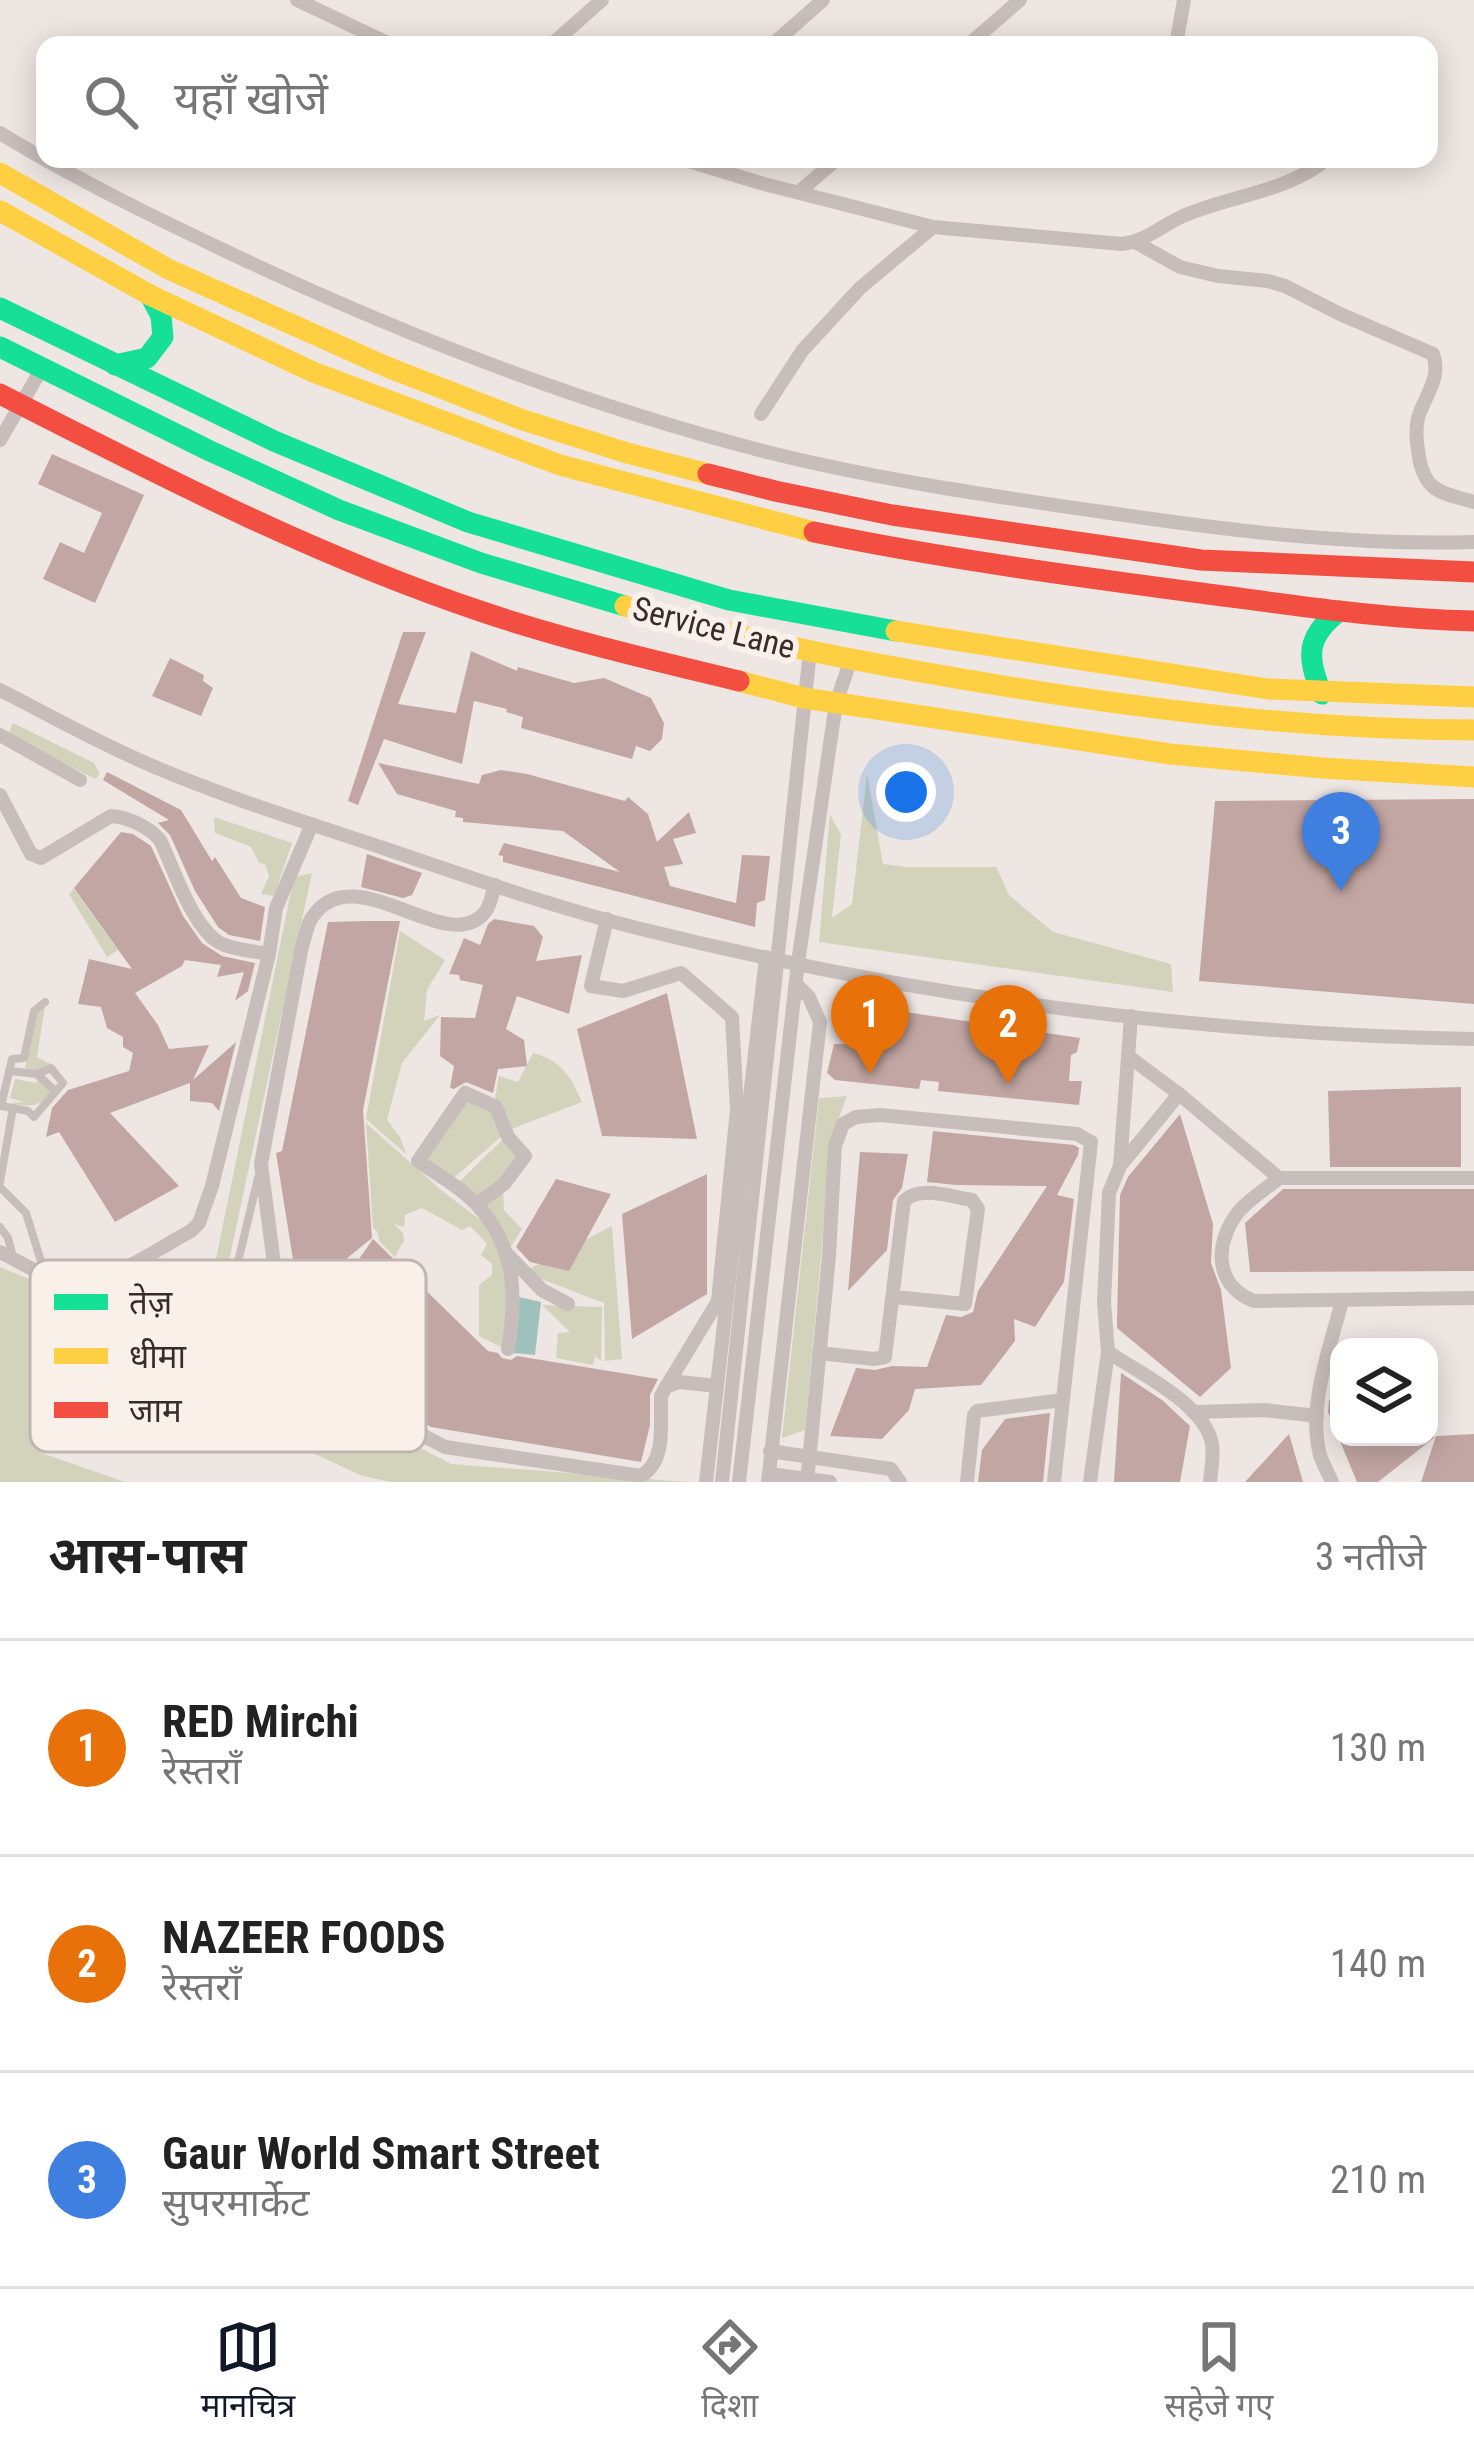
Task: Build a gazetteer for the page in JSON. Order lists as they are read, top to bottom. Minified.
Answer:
{"streets":{"street":["Service Lane"]},"legend":["तेज़","धीमा","जाम"],"page":{"search":"यहाँ खोजें","pins":["3","1","2"],"heading":["आस-पास","3 नतीजे"],"list":[{"mark":"1","name":"RED Mirchi","note":"रेस्तराँ","value":"130 m"},{"mark":"2","name":"NAZEER FOODS","note":"रेस्तराँ","value":"140 m"},{"mark":"3","name":"Gaur World Smart Street","note":"सुपरमार्केट","value":"210 m"}],"nav":["मानचित्र","दिशा","सहेजे गए"]}}
